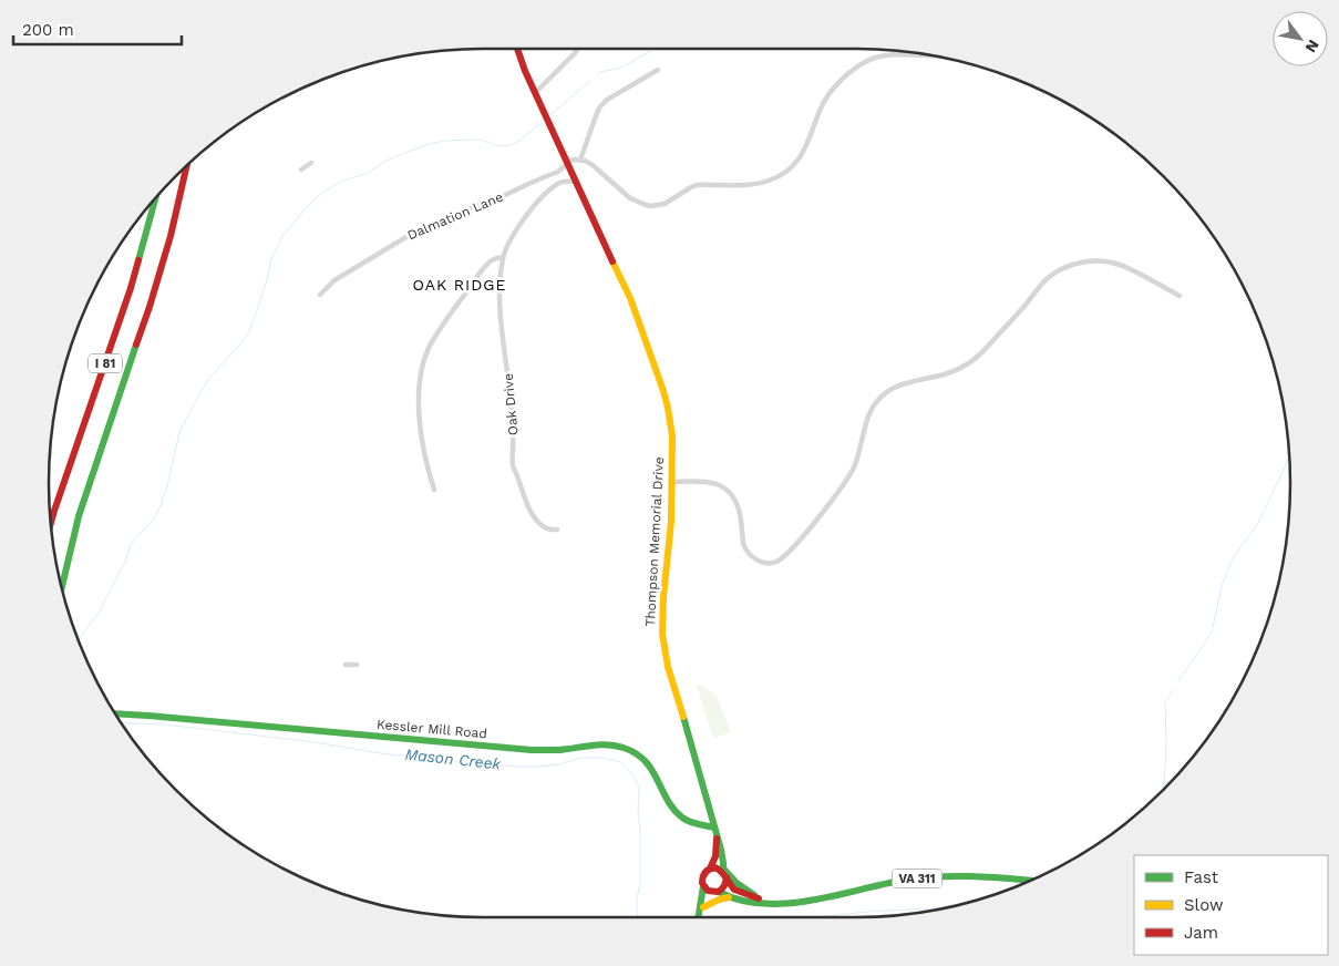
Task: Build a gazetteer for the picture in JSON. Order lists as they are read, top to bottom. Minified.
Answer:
{"streets":{"main road":["I 81","Thompson Memorial Drive","Kessler Mill Road","VA 311"],"street":["Dalmation Lane","Oak Drive"]},"crossings":[["Dalmation Lane","Thompson Memorial Drive"],["Oak Drive","Thompson Memorial Drive"],["Thompson Memorial Drive","Kessler Mill Road"],["Thompson Memorial Drive","VA 311"]],"districts":["OAK RIDGE"],"water":["Mason Creek"],"legend":["Fast","Slow","Jam"],"scale_bar":"200 m","north":"bottom right"}
